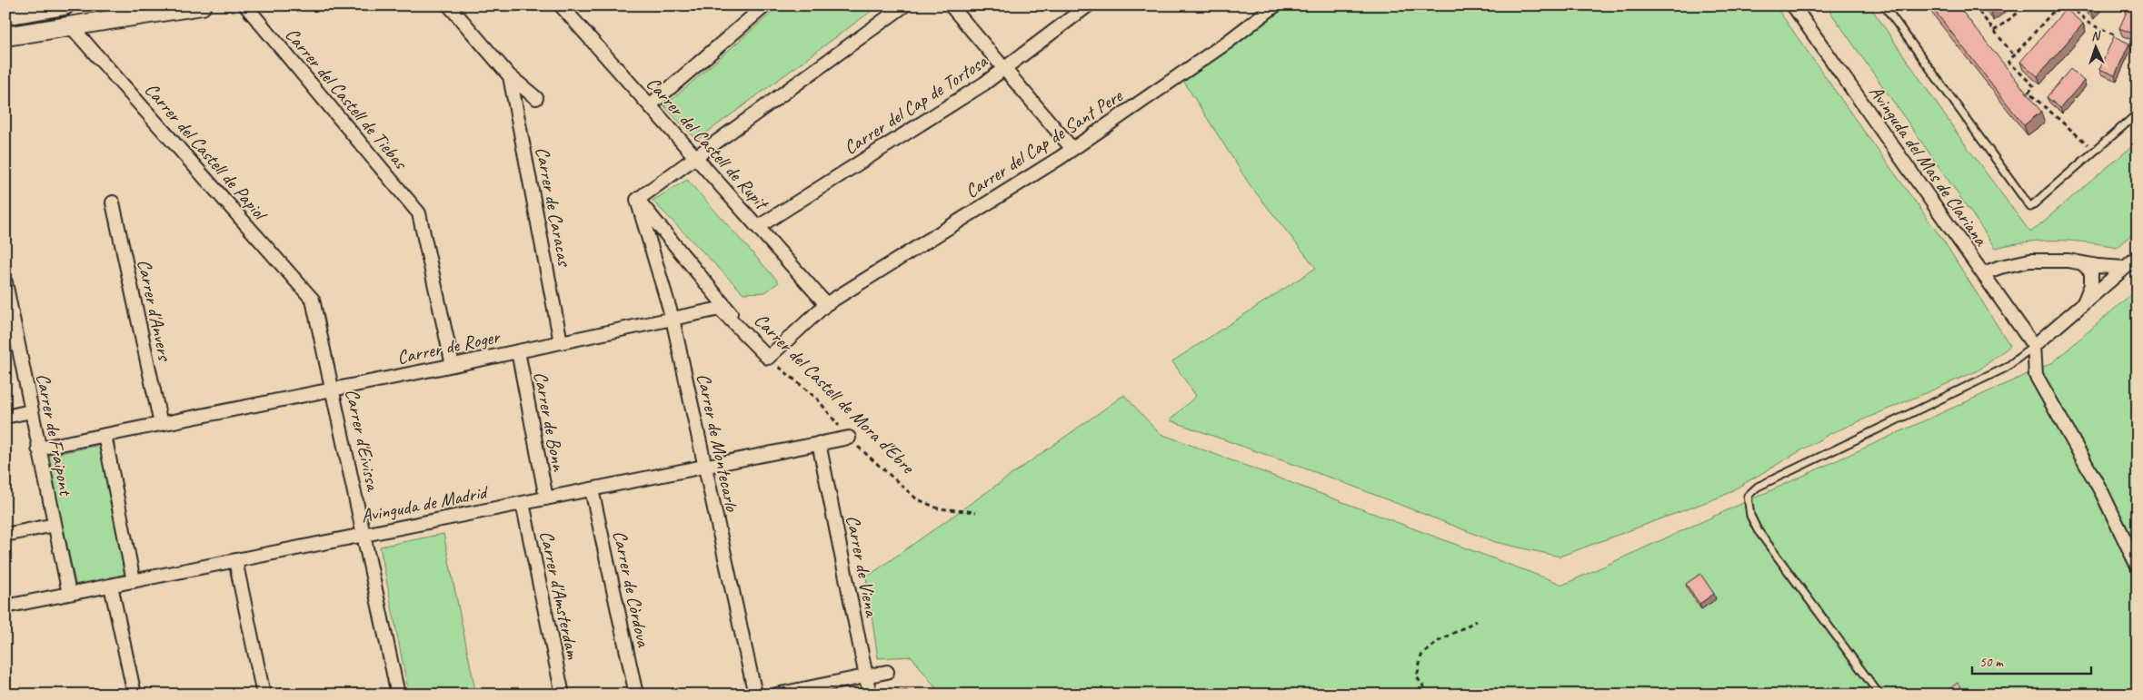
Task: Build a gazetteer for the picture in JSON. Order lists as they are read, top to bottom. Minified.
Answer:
{"streets":{"street":["Carrer del Castell de Tiebas","Carrer del Cap de Tortosa","Carrer del Castell de Rupit","Carrer del Cap de Sant Pere","Carrer del Castell de Papiol","Avinguda del Mas de Clariana","Carrer de Caracas","Carrer d'Anvers","Carrer de Roger","Carrer del Castell de Mora d'Ebre","Carrer de Bonn","Carrer de Fraipont","Carrer d'Eivissa","Carrer de Montecarlo","Avinguda de Madrid","Carrer de Viena","Carrer de Còrdova","Carrer d'Amsterdam"]},"crossings":[["Carrer del Castell de Tiebas","Carrer de Roger"],["Carrer del Cap de Tortosa","Carrer del Castell de Rupit"],["Carrer del Castell de Rupit","Carrer del Cap de Sant Pere"],["Carrer del Castell de Papiol","Carrer d'Eivissa"],["Carrer de Caracas","Carrer de Roger"],["Carrer d'Anvers","Carrer de Roger"],["Carrer de Roger","Carrer del Castell de Mora d'Ebre"],["Carrer de Roger","Carrer de Bonn"],["Carrer de Roger","Carrer de Fraipont"],["Carrer de Roger","Carrer d'Eivissa"],["Carrer de Roger","Carrer de Montecarlo"],["Carrer del Castell de Mora d'Ebre","Carrer de Montecarlo"],["Carrer del Castell de Mora d'Ebre","Avinguda de Madrid"],["Carrer de Bonn","Avinguda de Madrid"],["Carrer de Fraipont","Avinguda de Madrid"],["Carrer d'Eivissa","Avinguda de Madrid"],["Carrer de Montecarlo","Avinguda de Madrid"],["Avinguda de Madrid","Carrer de Viena"],["Avinguda de Madrid","Carrer de Còrdova"],["Avinguda de Madrid","Carrer d'Amsterdam"]],"scale_bar":"50 m","north":"top"}
